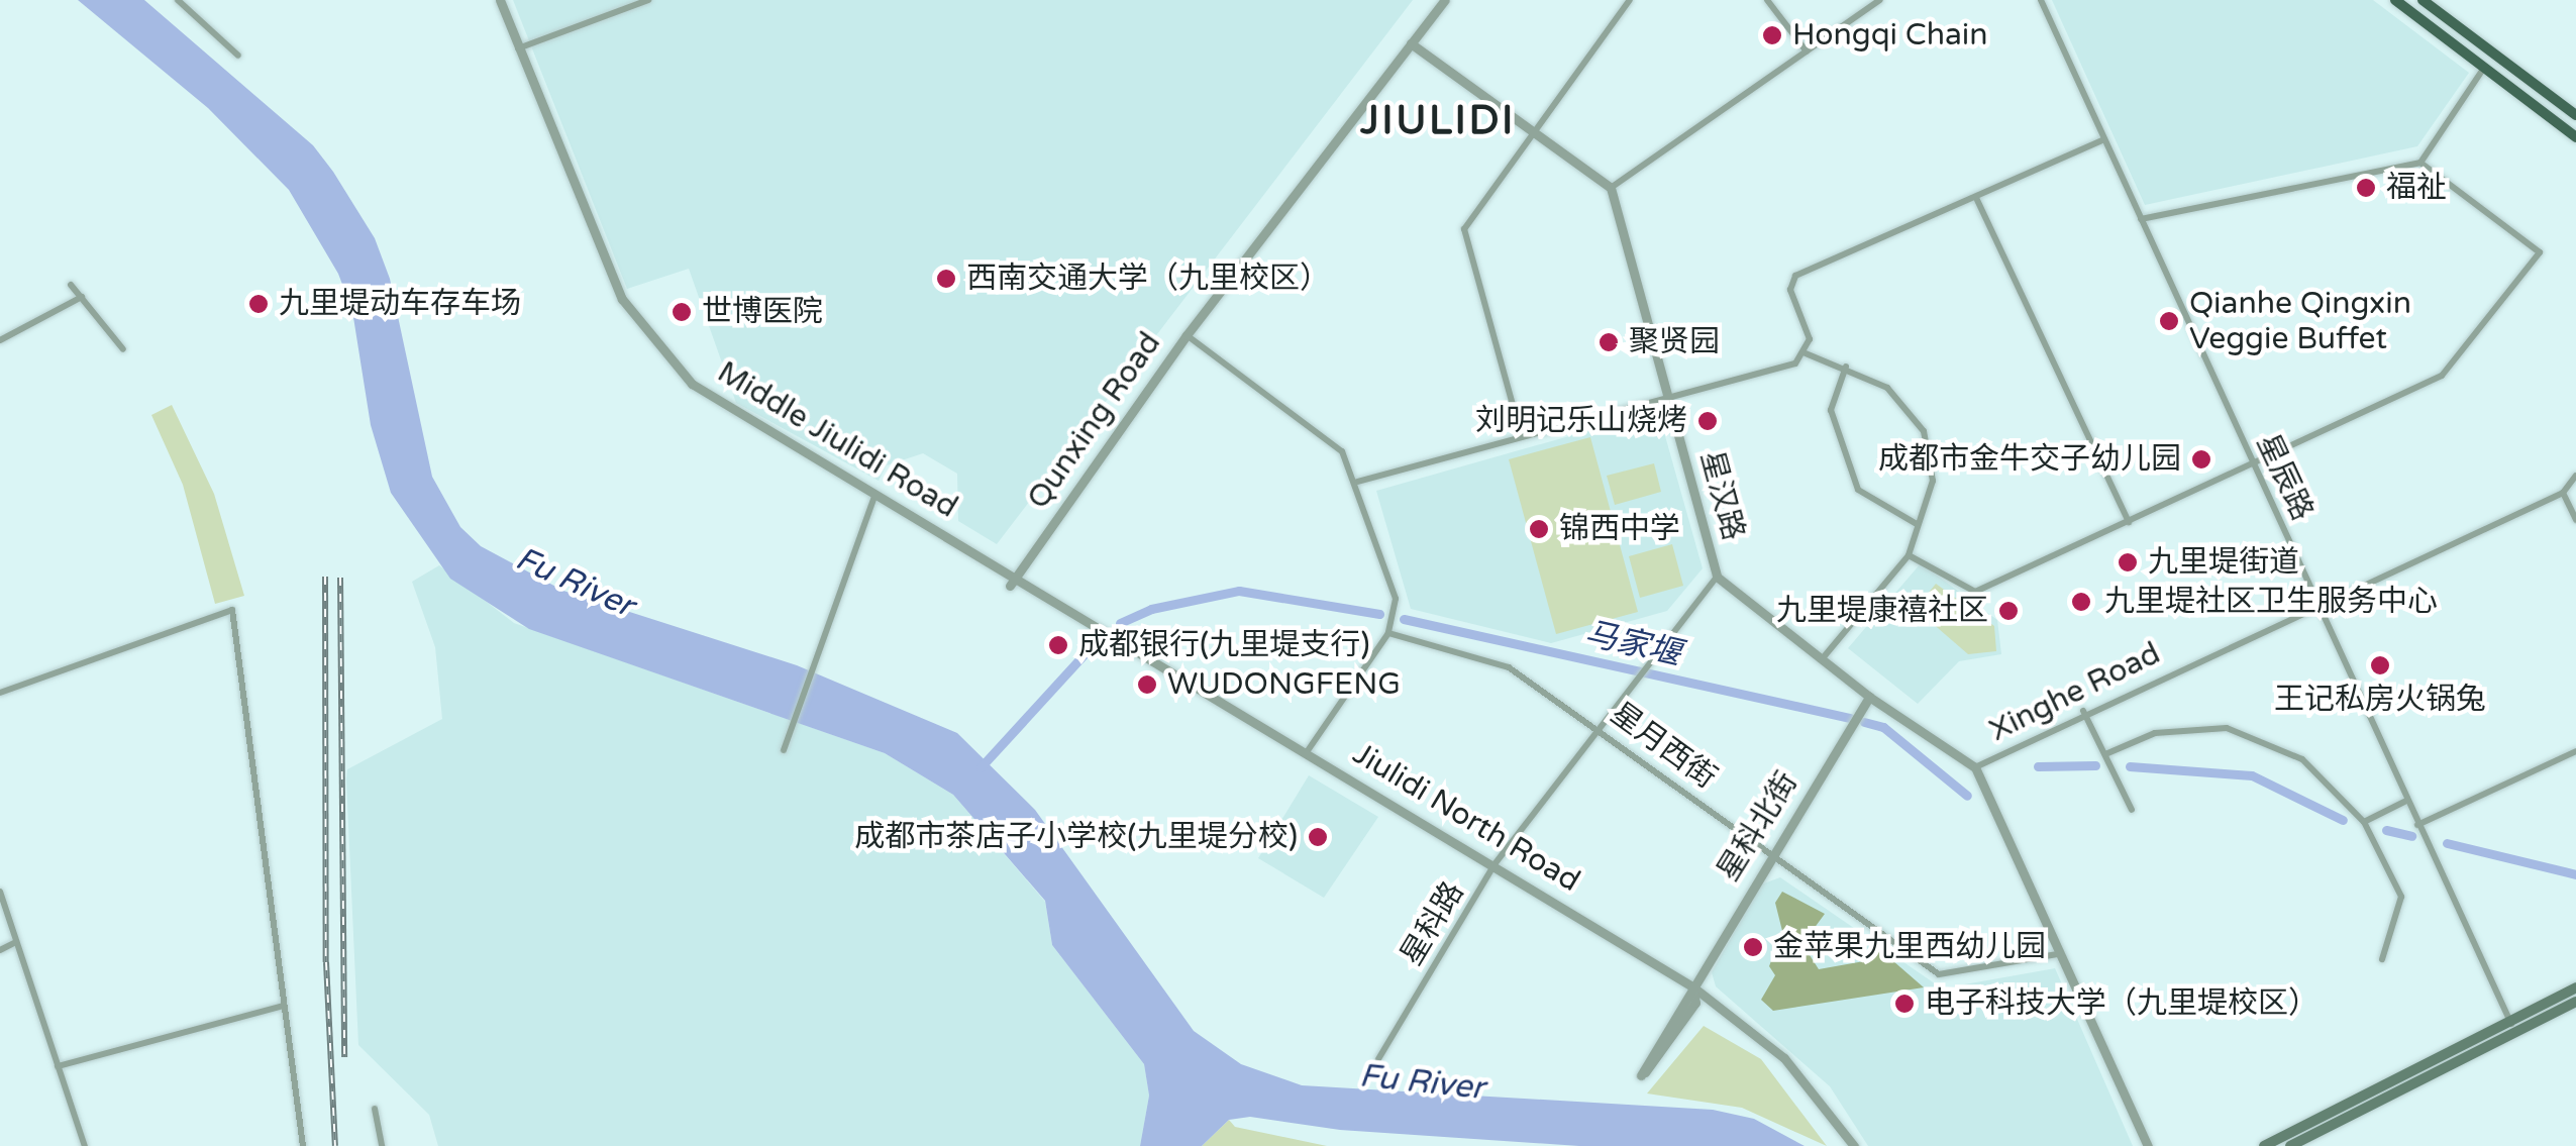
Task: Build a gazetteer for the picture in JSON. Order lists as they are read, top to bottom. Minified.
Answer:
{"streets":{"street":["Qunxing Road","Middle Jiulidi Road","星辰路","星汉路","Xinghe Road","星月西街","Jiulidi North Road","星科北街","星科路"]},"crossings":[["Qunxing Road","Middle Jiulidi Road"],["Qunxing Road","Jiulidi North Road"],["Middle Jiulidi Road","Jiulidi North Road"],["星辰路","Xinghe Road"],["星汉路","Xinghe Road"],["星汉路","星科北街"],["星汉路","星科路"],["星月西街","星科北街"],["星月西街","星科路"],["Jiulidi North Road","星科北街"],["Jiulidi North Road","星科路"]],"districts":["JIULIDI"],"water":["Fu River","马家堰"],"places":["Hongqi Chain","福祉","西南交通大学（九里校区）","九里堤动车存车场","世博医院","Qianhe Qingxin Veggie Buffet","聚贤园","刘明记乐山烧烤","成都市金牛交子幼儿园","锦西中学","九里堤街道","九里堤社区卫生服务中心","九里堤康禧社区","成都银行(九里堤支行)","王记私房火锅兔","WUDONGFENG","成都市茶店子小学校(九里堤分校)","金苹果九里西幼儿园","电子科技大学（九里堤校区）"]}
